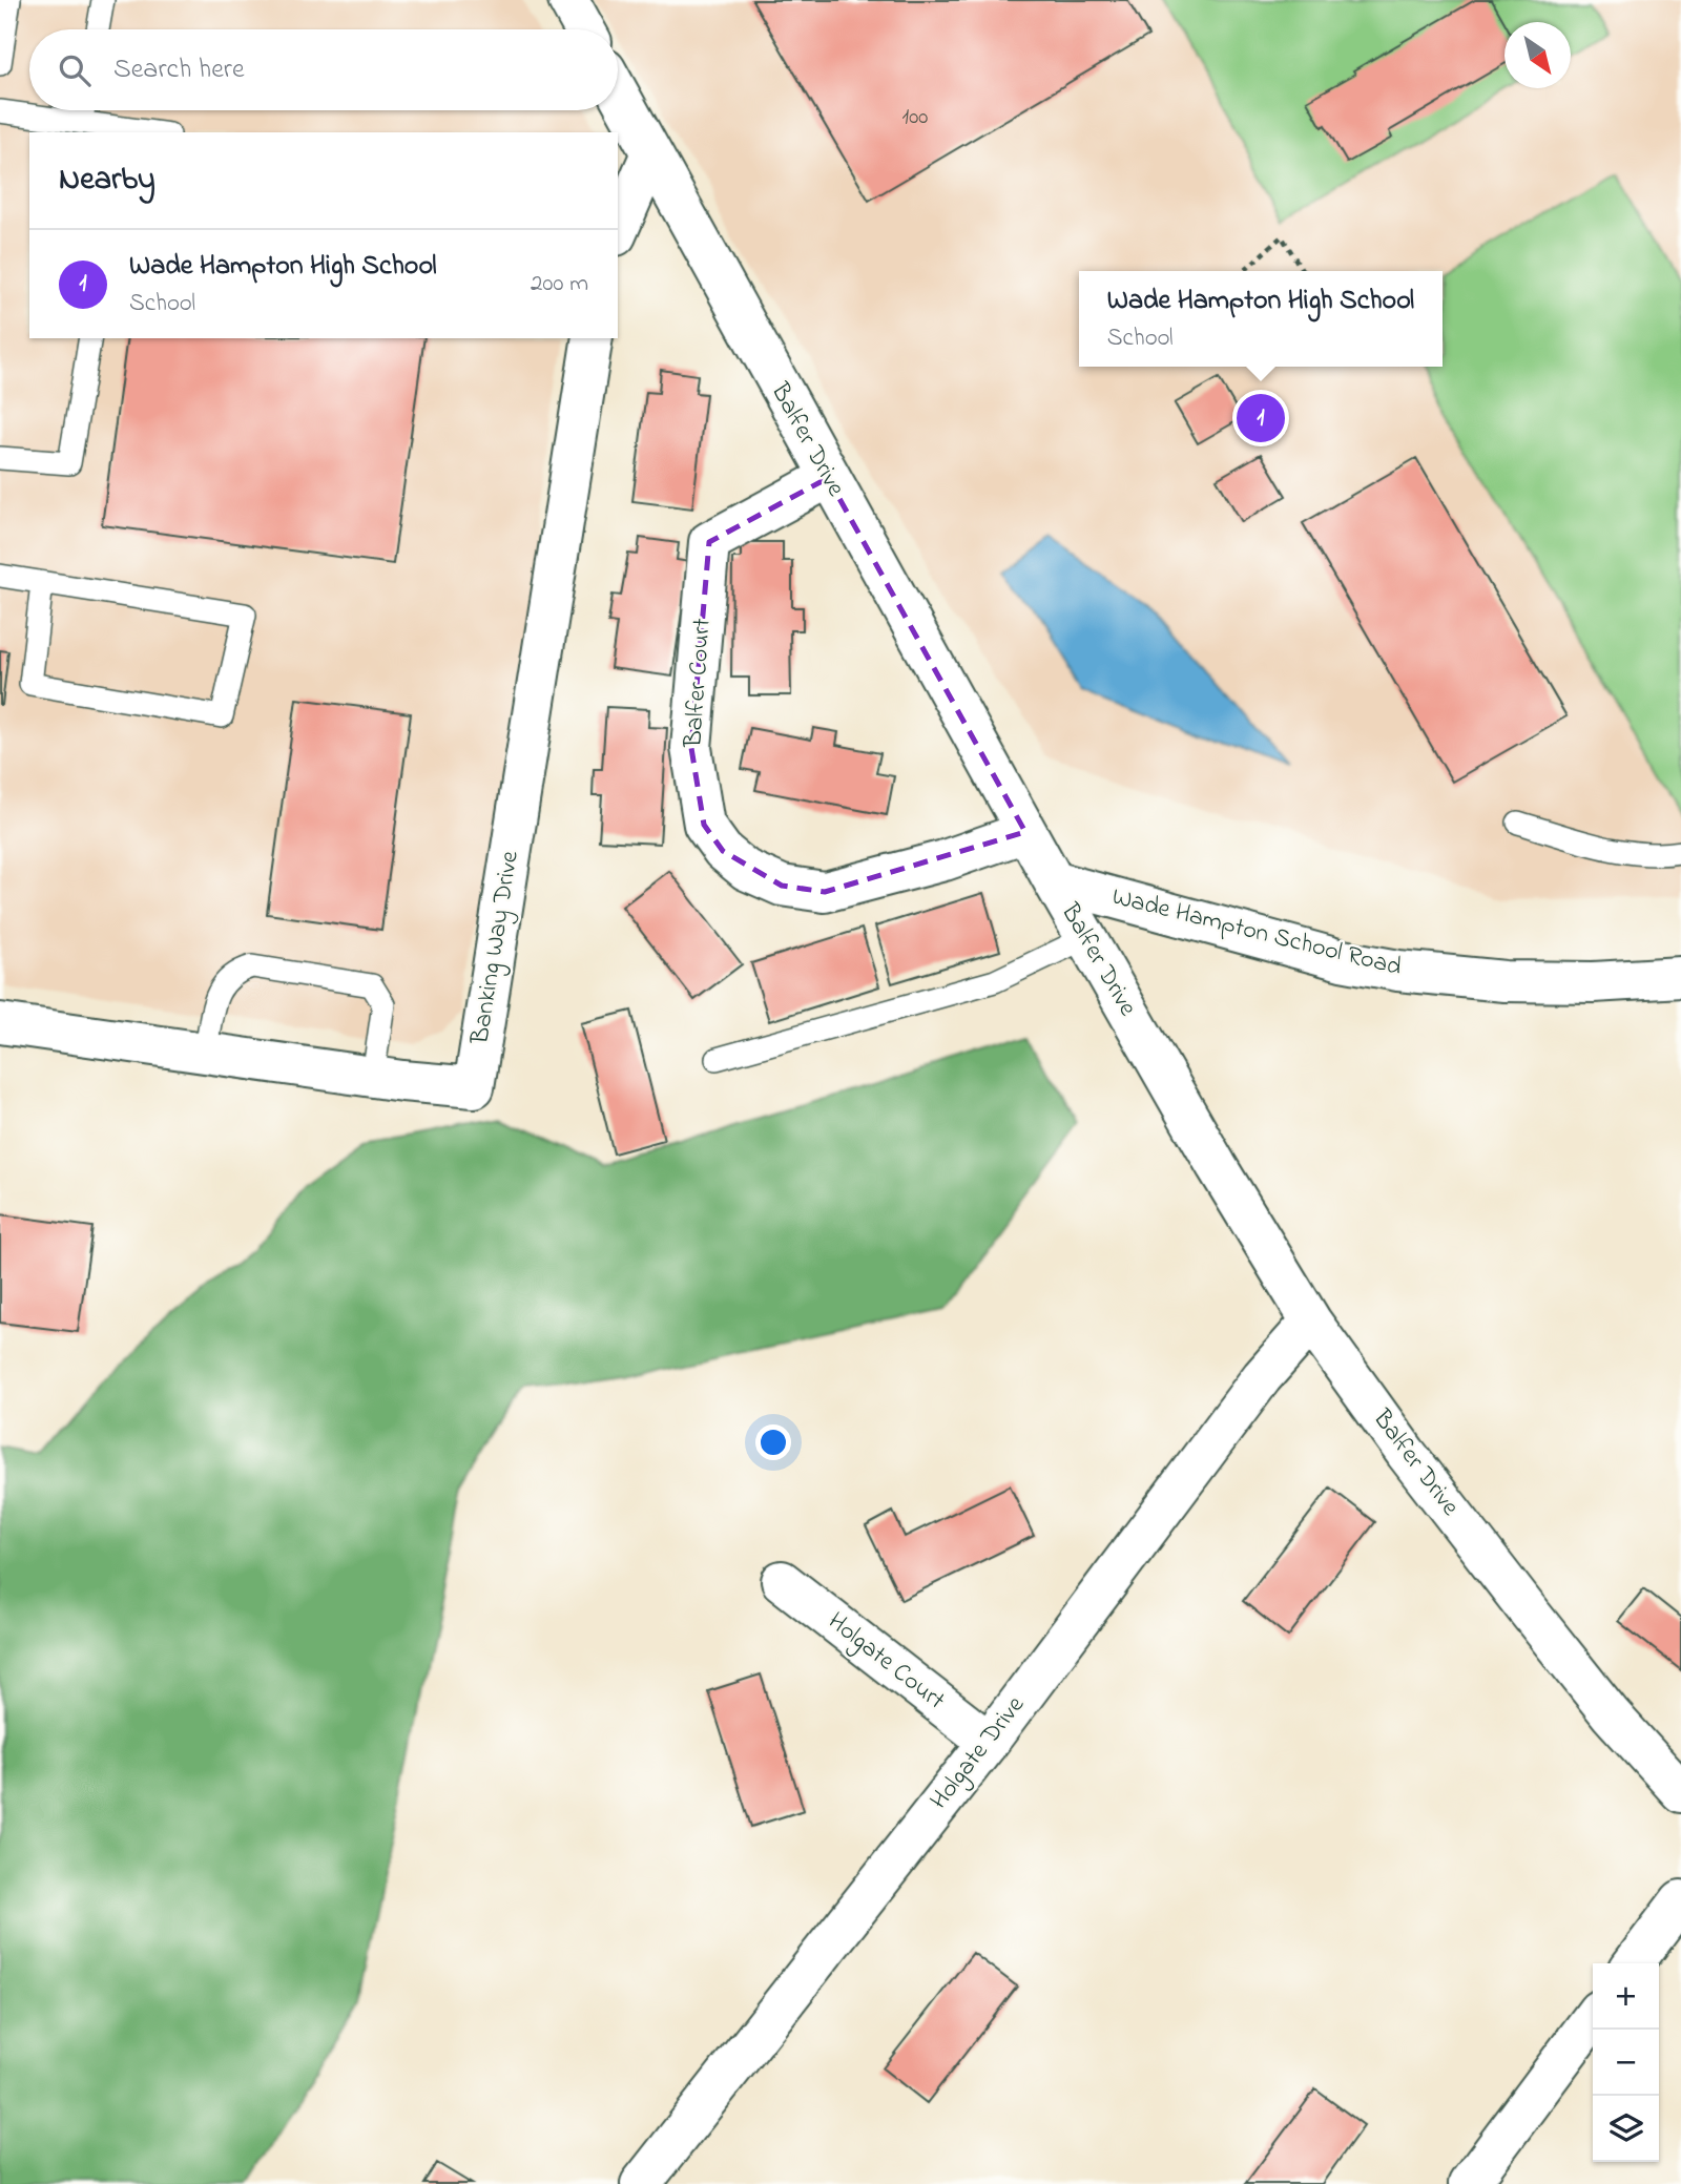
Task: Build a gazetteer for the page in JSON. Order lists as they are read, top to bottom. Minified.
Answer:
{"streets":{"street":["Balfer Drive","Balfer Court","Wade Hampton School Road","Banking Way Drive","Holgate Court","Holgate Drive"]},"crossings":[["Balfer Drive","Balfer Court"],["Balfer Drive","Wade Hampton School Road"],["Balfer Drive","Holgate Drive"],["Holgate Court","Holgate Drive"]],"house_numbers":["100"],"north":"bottom right","page":{"search":"Search here","heading":"Nearby","list":[{"mark":"1","name":"Wade Hampton High School","note":"School","value":"200 m"}],"popup":["Wade Hampton High School","School"],"pins":"1","map_buttons":["+","−"]}}
